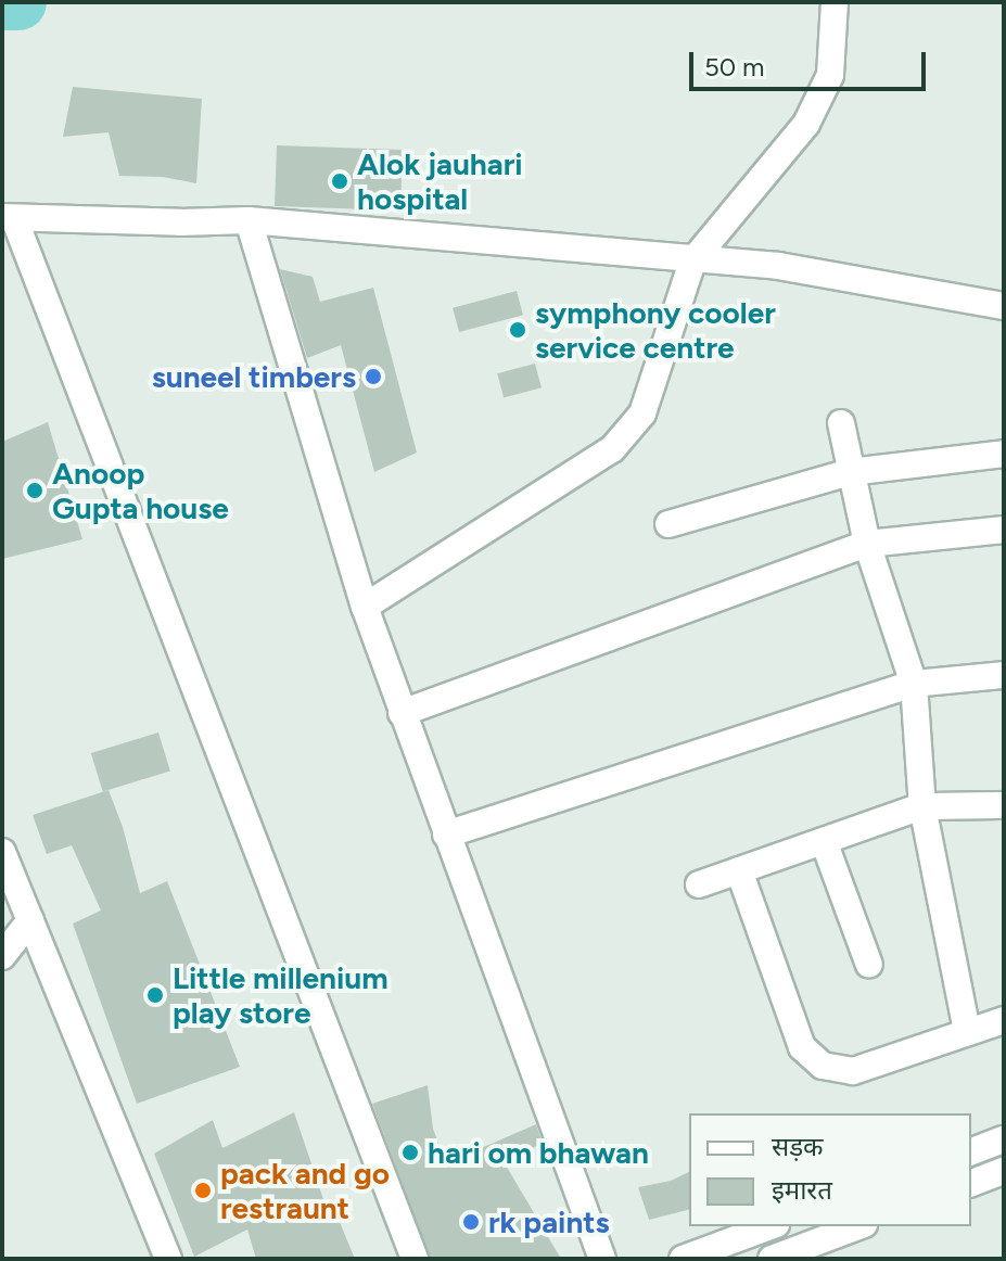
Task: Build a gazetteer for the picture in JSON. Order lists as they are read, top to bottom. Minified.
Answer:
{"places":["Alok jauhari hospital","symphony cooler service centre","suneel timbers","Anoop Gupta house","Little millenium play store","hari om bhawan","pack and go restraunt","rk paints"],"legend":["सड़क","इमारत"],"scale_bar":"50 m"}
